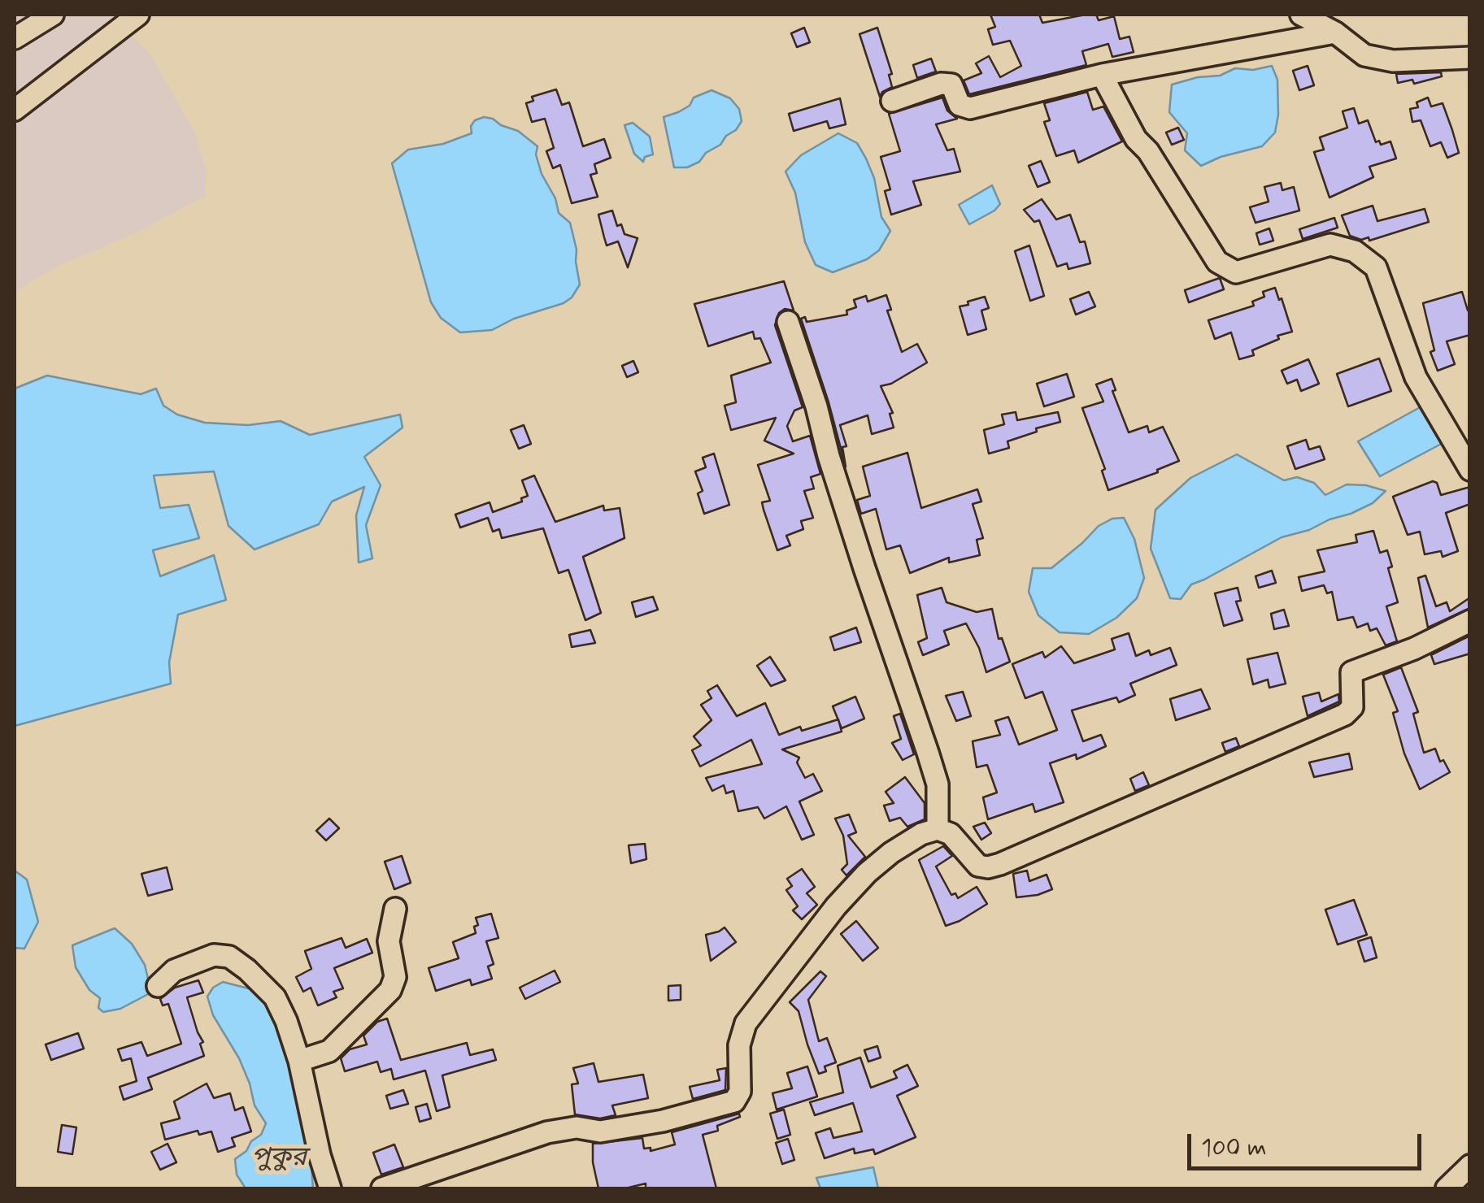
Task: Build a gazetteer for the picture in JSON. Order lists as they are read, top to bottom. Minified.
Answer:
{"water":["পুকুর"],"scale_bar":"100 m"}
